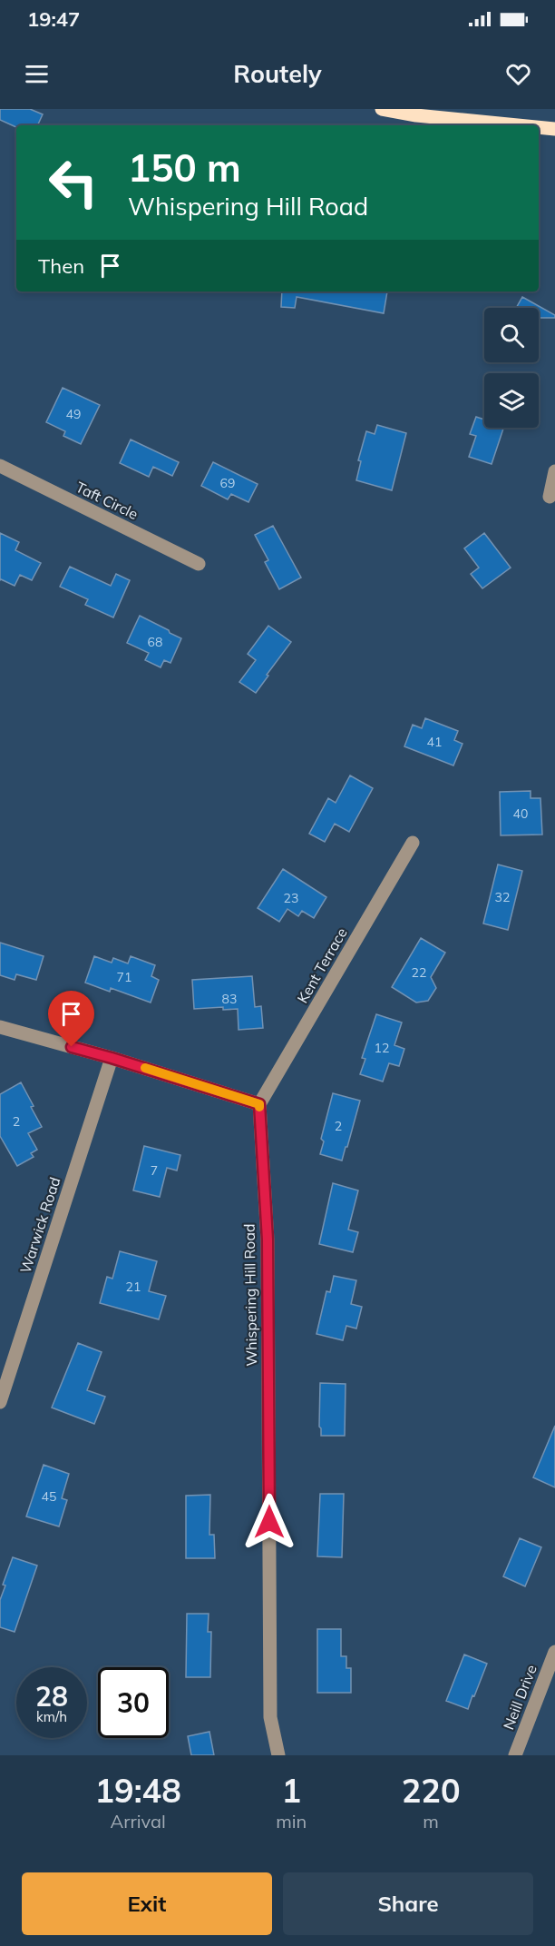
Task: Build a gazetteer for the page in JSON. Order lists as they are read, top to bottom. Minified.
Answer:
{"streets":{"street":["Taft Circle","Kent Terrace","Warwick Road","Whispering Hill Road","Neill Drive"]},"crossings":[["Kent Terrace","Whispering Hill Road"]],"house_numbers":["49","69","68","41","40","32","23","22","71","83","12","2","2","7","21","45"],"page":{"status":"19:47","header":"Routely","turn":["150 m","Whispering Hill Road"],"then":"Then","speed":"28 km/h","limit":"30","eta":["19:48","Arrival","1","min","220","m"],"buttons":["Exit","Share"]}}
